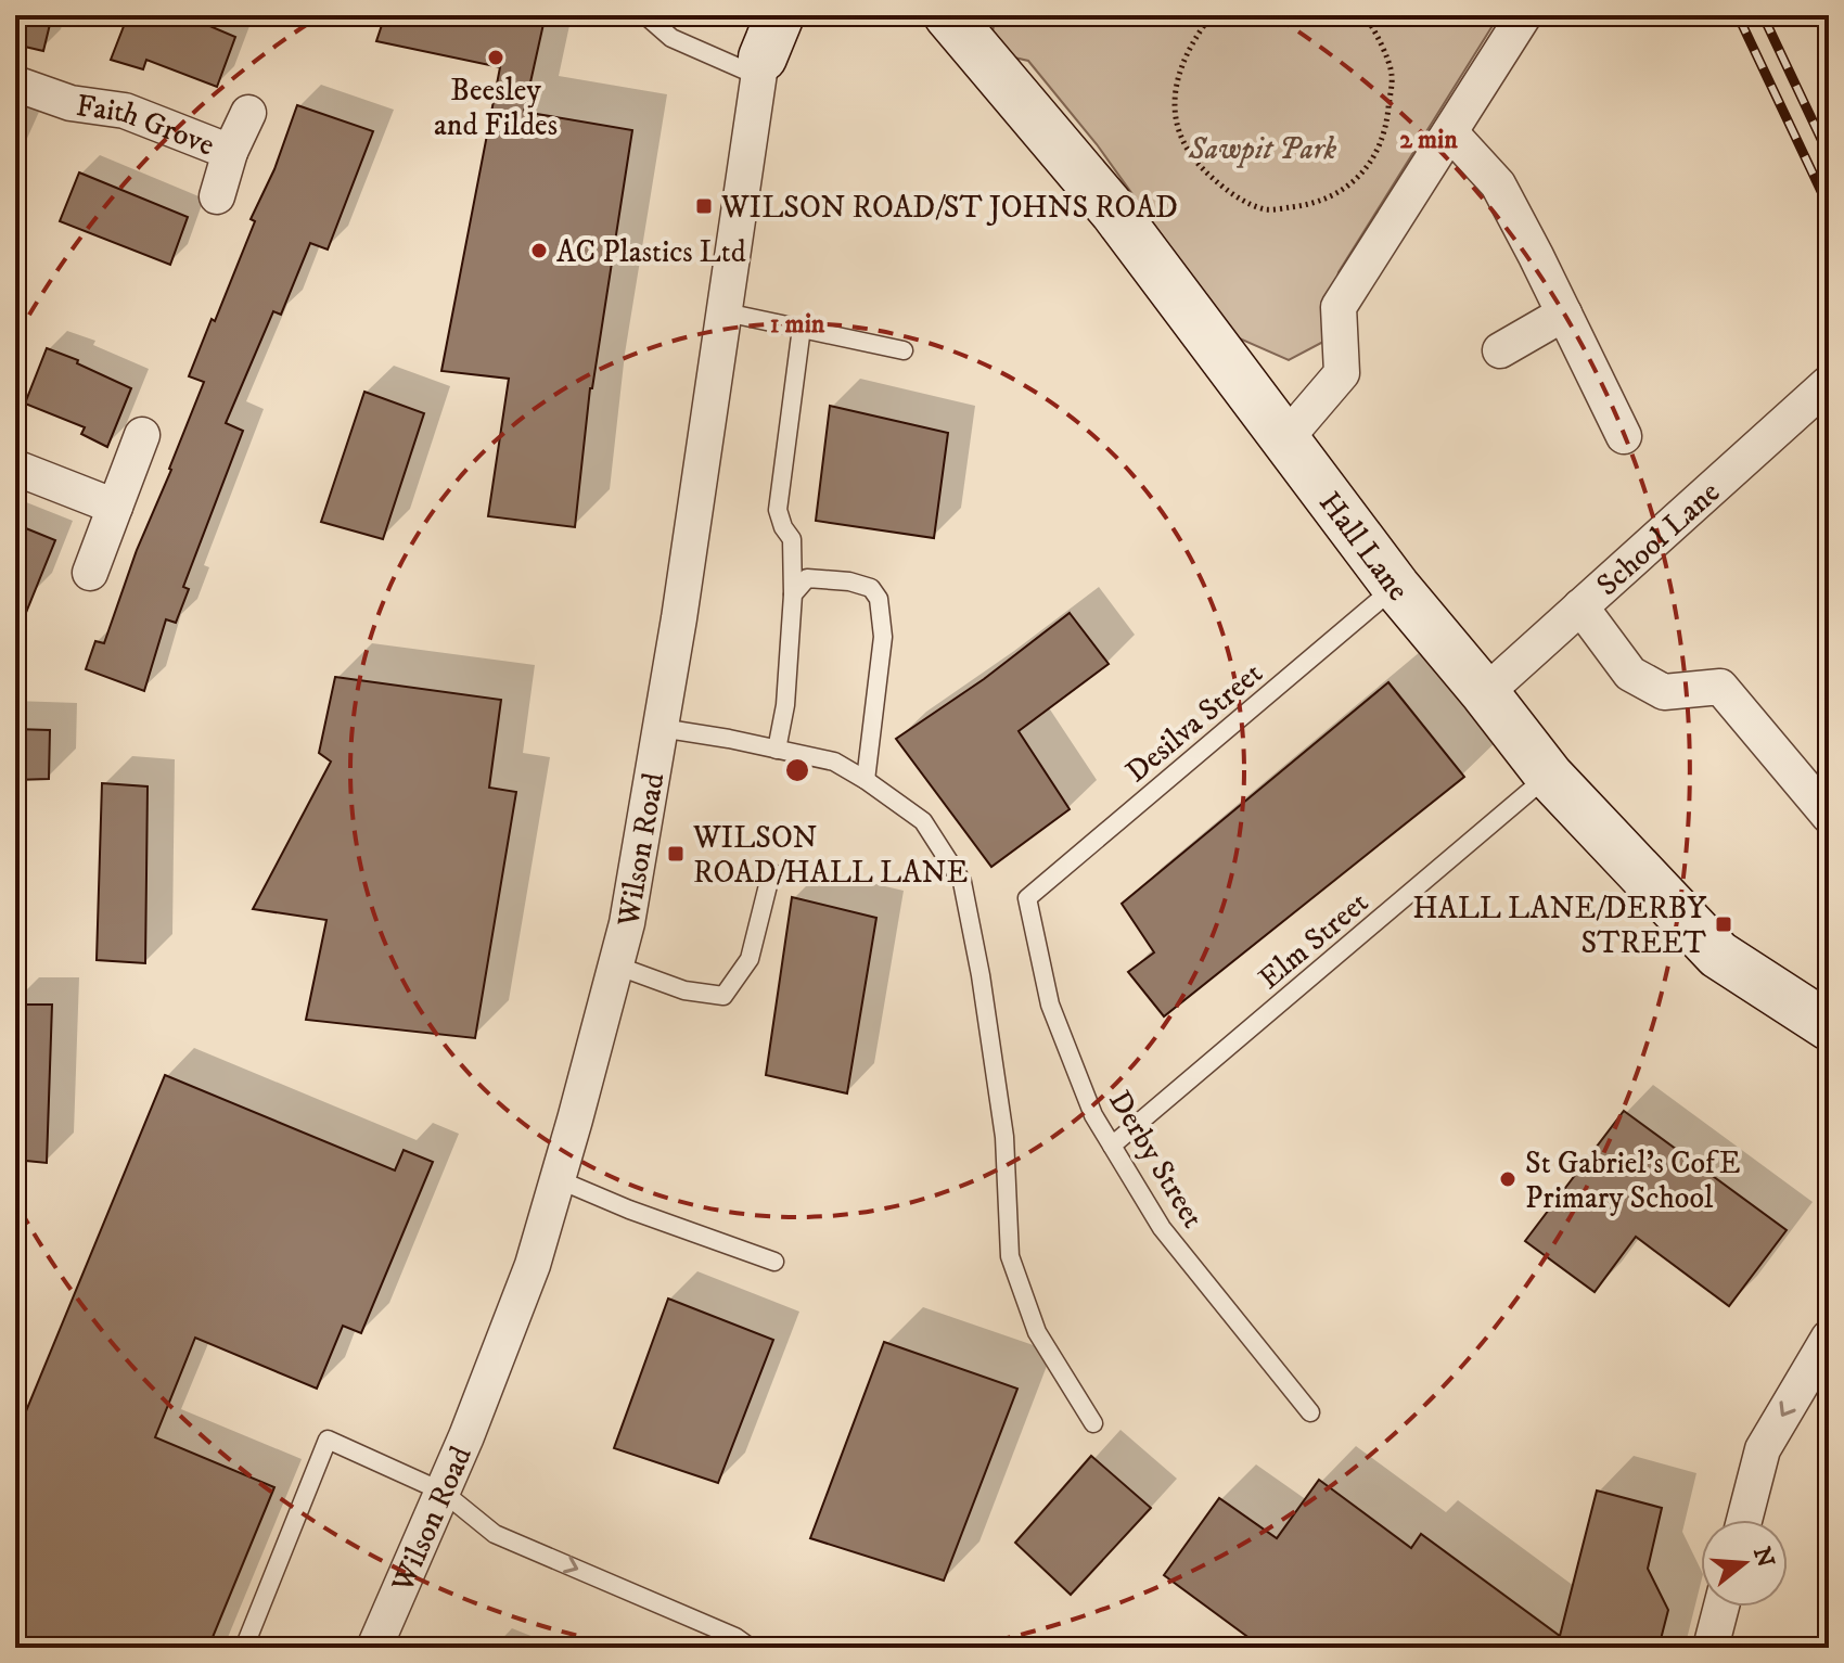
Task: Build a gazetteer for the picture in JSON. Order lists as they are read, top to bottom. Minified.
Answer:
{"streets":{"street":["Faith Grove","School Lane","Hall Lane","Wilson Road"],"lane":["Desilva Street","Elm Street","Derby Street"]},"crossings":[["School Lane","Hall Lane"],["Hall Lane","Desilva Street"],["Hall Lane","Elm Street"],["Desilva Street","Derby Street"],["Elm Street","Derby Street"]],"parks":["Sawpit Park"],"places":{"other":["Beesley and Fildes","AC Plastics Ltd","St Gabriel's CofE Primary School"],"transit":["WILSON ROAD/ST JOHNS ROAD","WILSON ROAD/HALL LANE","HALL LANE/DERBY STREET"]},"north":"right","rings":["2 min","1 min"]}
